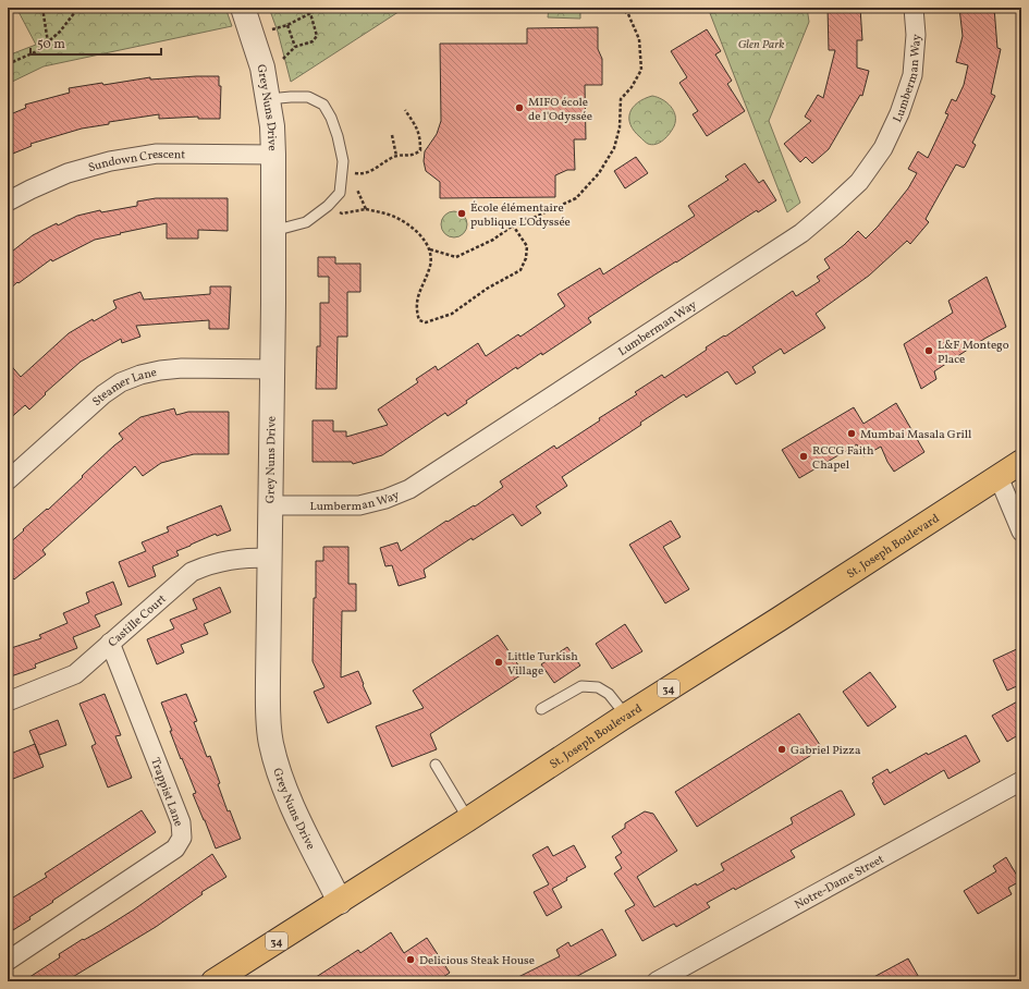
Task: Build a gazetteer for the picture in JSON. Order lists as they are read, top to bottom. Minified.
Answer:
{"streets":{"main road":["St. Joseph Boulevard","34"],"street":["Lumberman Way","Grey Nuns Drive","Sundown Crescent","Steamer Lane","Castille Court","Trappist Lane","Notre-Dame Street"]},"crossings":[["Lumberman Way","Grey Nuns Drive"],["Grey Nuns Drive","Sundown Crescent"],["Grey Nuns Drive","Steamer Lane"],["Grey Nuns Drive","St. Joseph Boulevard"],["Grey Nuns Drive","Castille Court"],["Castille Court","Trappist Lane"]],"parks":["Glen Park"],"places":["MIFO école de l'Odyssée","École élémentaire publique L'Odyssée","L&F Montego Place","Mumbai Masala Grill","RCCG Faith Chapel","Little Turkish Village","Gabriel Pizza","Delicious Steak House"],"scale_bar":"50 m"}
